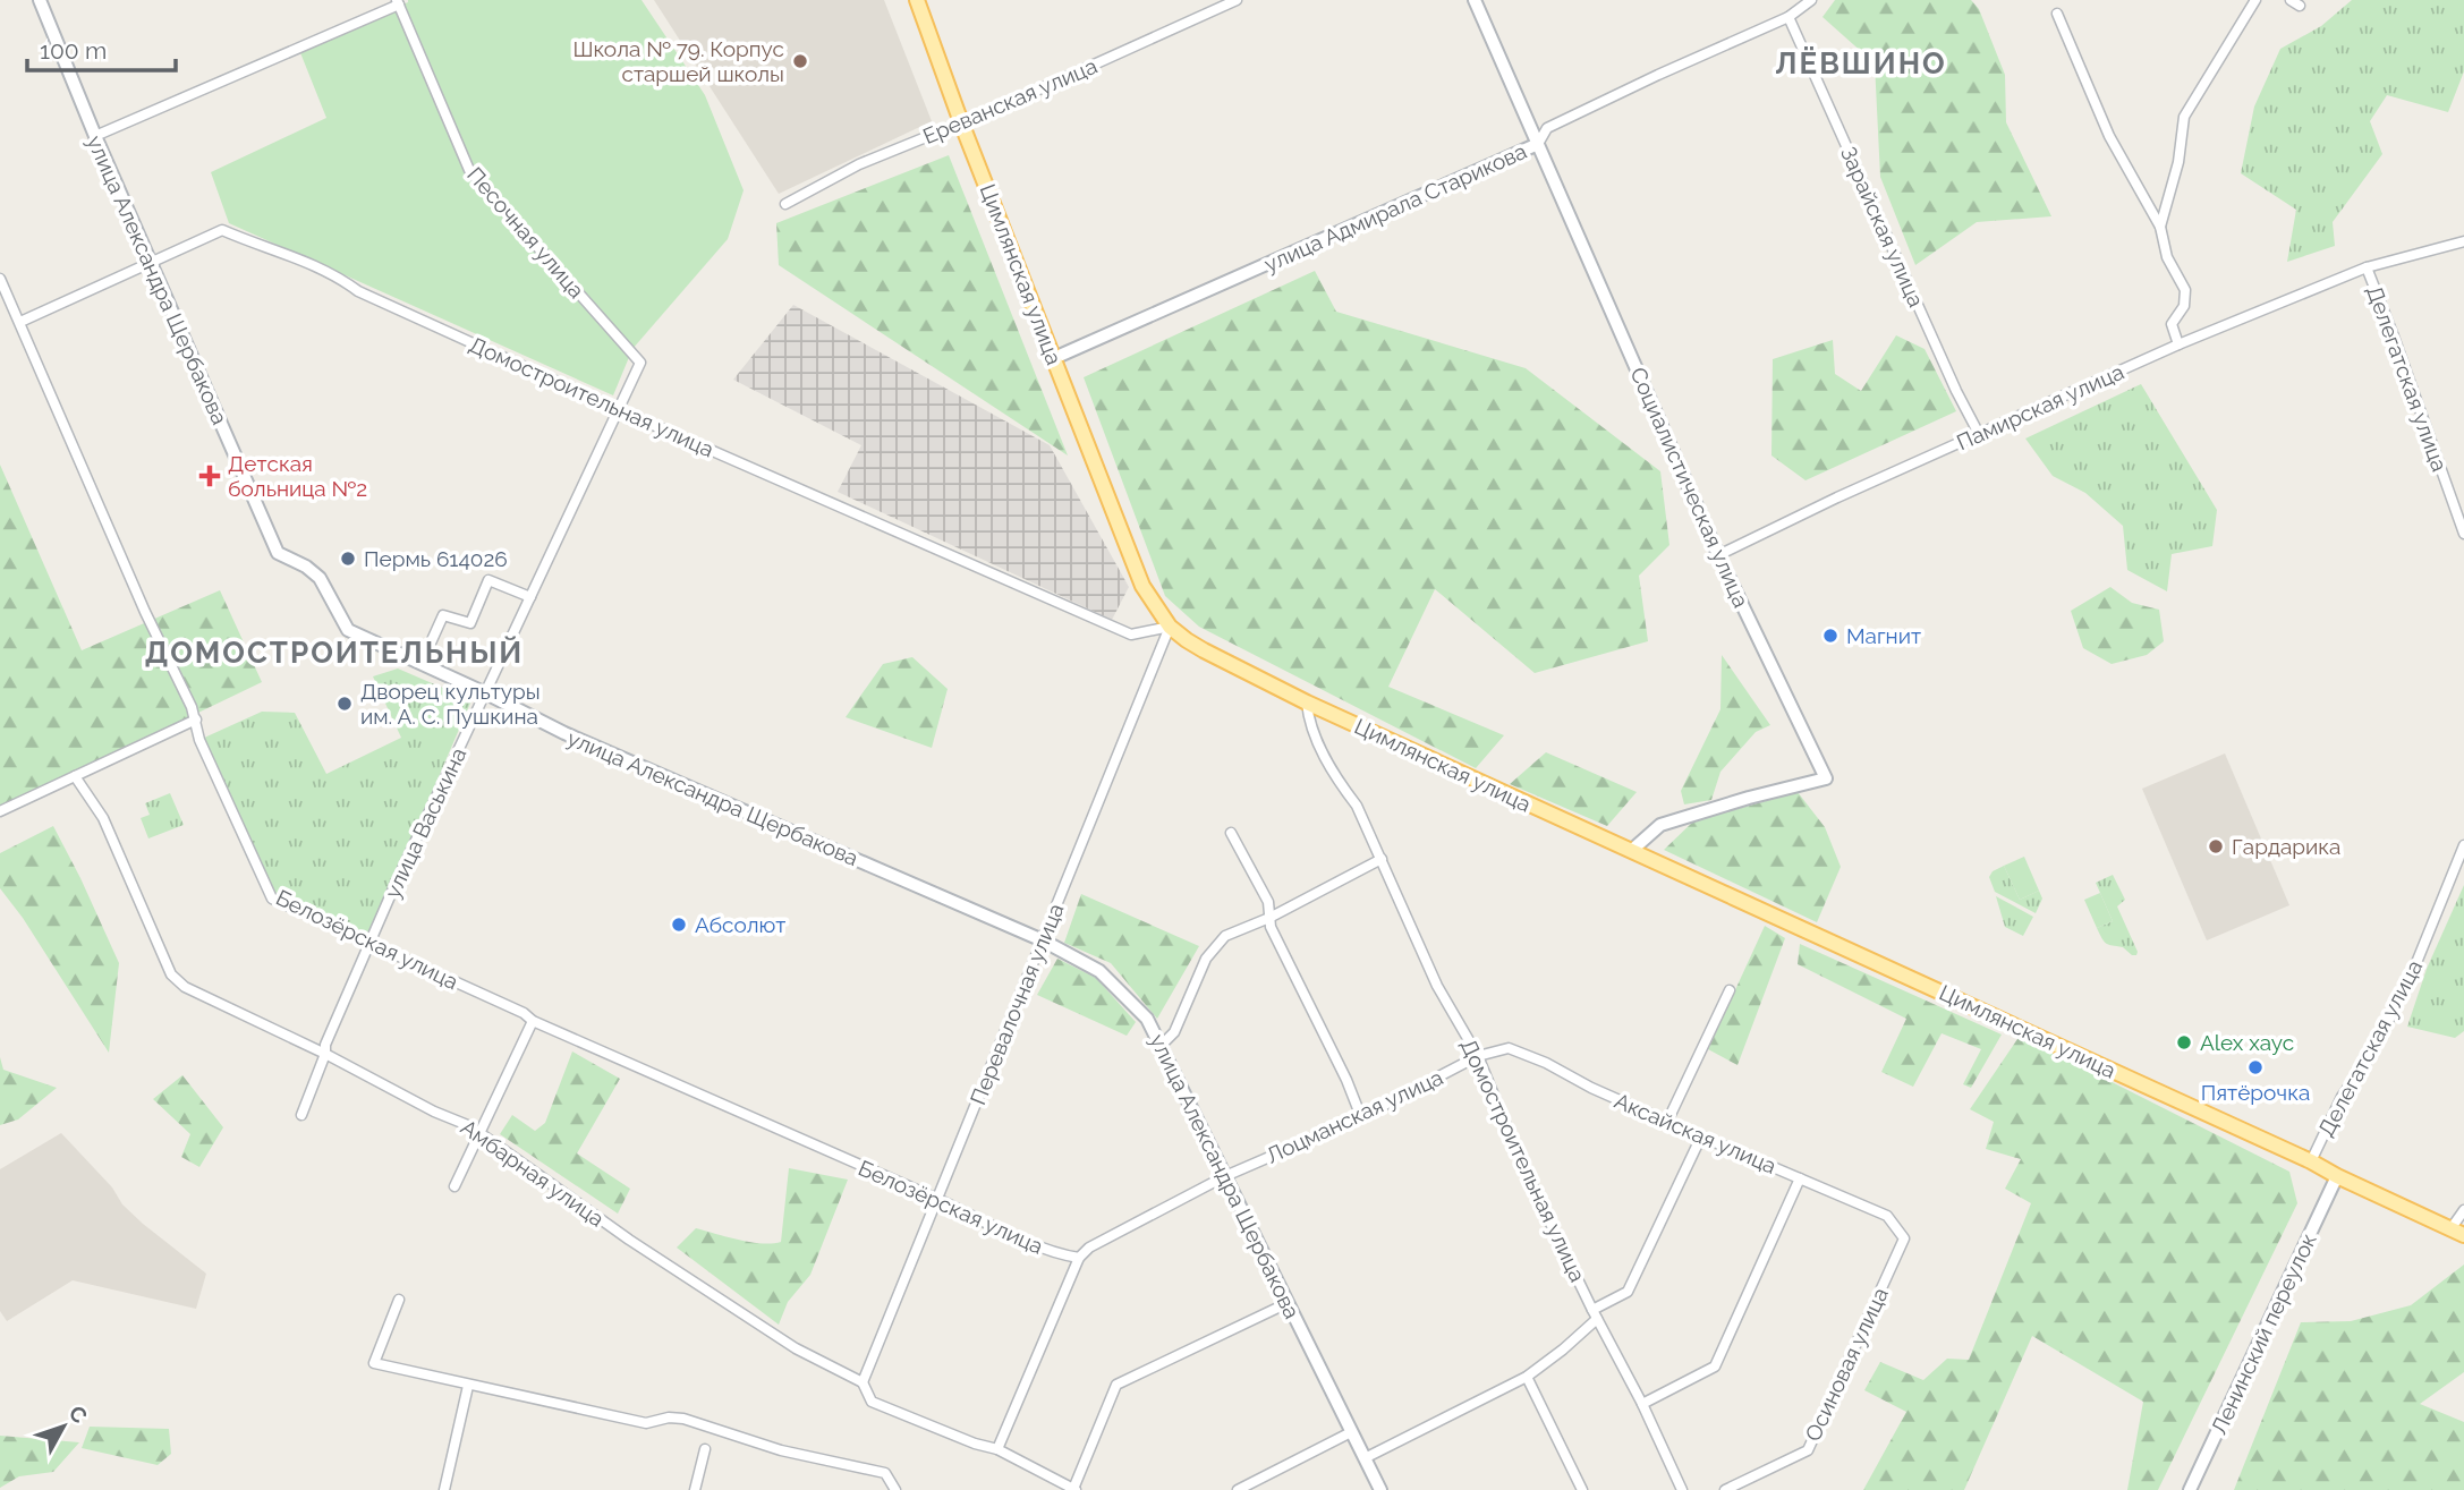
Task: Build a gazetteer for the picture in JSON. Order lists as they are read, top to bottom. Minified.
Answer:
{"streets":{"main road":["Цимлянская улица"],"street":["Ереванская улица","улица Адмирала Старикова","Зарайская улица","Песочная улица","улица Александра Щербакова","Делегатская улица","Домостроительная улица","Памирская улица","Социалистическая улица","улица Васькина","Белозёрская улица","Перевалочная улица","Лоцманская улица","Аксайская улица","Амбарная улица","Ленинский переулок","Осиновая улица"]},"crossings":[["Ереванская улица","Цимлянская улица"],["улица Адмирала Старикова","Зарайская улица"],["улица Адмирала Старикова","Цимлянская улица"],["улица Адмирала Старикова","Социалистическая улица"],["Зарайская улица","Памирская улица"],["Песочная улица","улица Васькина"],["Цимлянская улица","Делегатская улица"],["Цимлянская улица","Домостроительная улица"],["Цимлянская улица","Социалистическая улица"],["Цимлянская улица","Перевалочная улица"],["Цимлянская улица","Ленинский переулок"],["улица Александра Щербакова","Домостроительная улица"],["улица Александра Щербакова","улица Васькина"],["улица Александра Щербакова","Перевалочная улица"],["улица Александра Щербакова","Лоцманская улица"],["Делегатская улица","Памирская улица"],["Домостроительная улица","улица Васькина"],["Домостроительная улица","Белозёрская улица"],["Домостроительная улица","Перевалочная улица"],["Домостроительная улица","Лоцманская улица"],["Домостроительная улица","Аксайская улица"],["Памирская улица","Социалистическая улица"],["улица Васькина","Белозёрская улица"],["улица Васькина","Амбарная улица"],["Белозёрская улица","Перевалочная улица"],["Белозёрская улица","Лоцманская улица"],["Перевалочная улица","Амбарная улица"],["Лоцманская улица","Аксайская улица"],["Аксайская улица","Осиновая улица"]],"districts":["ЛЁВШИНО","ДОМОСТРОИТЕЛЬНЫЙ"],"places":{"other":["Школа № 79. Корпус старшей школы","Пермь 614026","Магнит","Дворец культуры им. А. С. Пушкина","Гардарика","Абсолют","Alex хаус","Пятёрочка"],"health":["Детская больница №2"]},"scale_bar":"100 m","north":"top right"}
